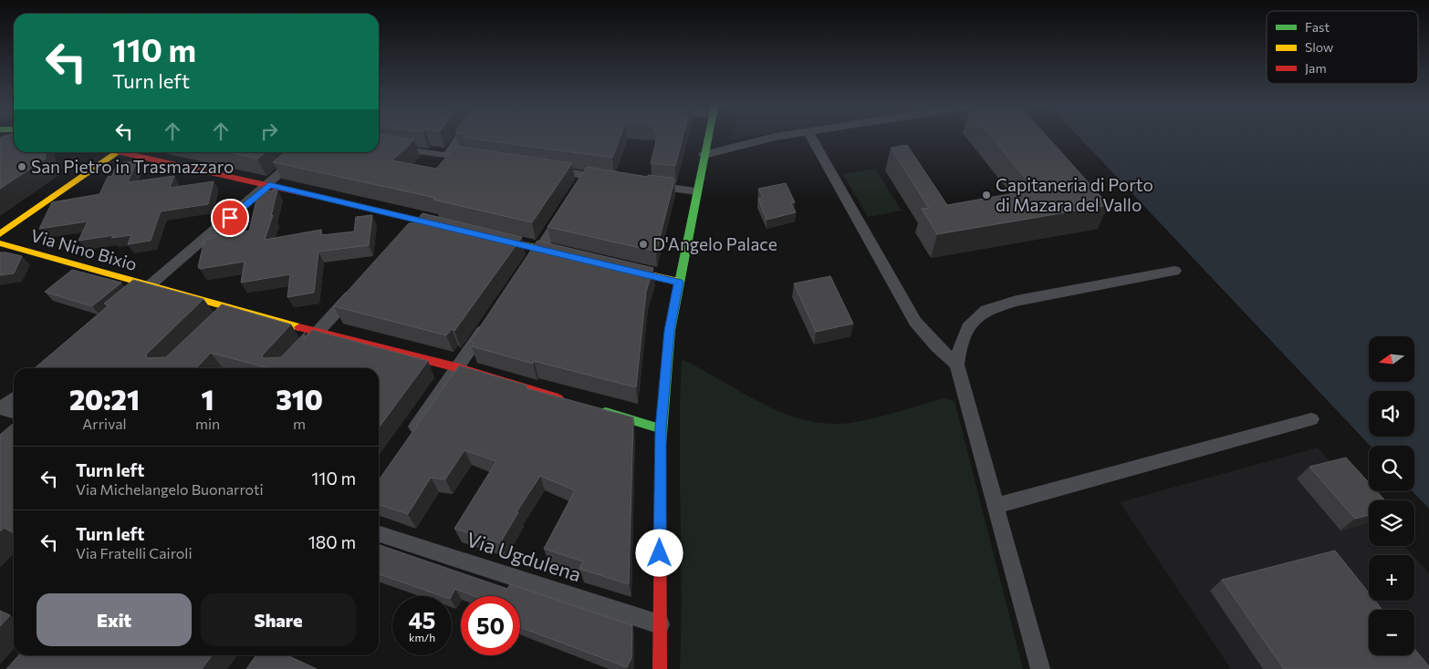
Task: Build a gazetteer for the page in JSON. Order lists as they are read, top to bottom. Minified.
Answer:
{"streets":{"street":["Via Nino Bixio","Via Ugdulena"]},"places":["San Pietro in Trasmazzaro","Capitaneria di Porto di Mazara del Vallo","D'Angelo Palace"],"legend":["Fast","Slow","Jam"],"north":"left","page":{"turn":["110 m","Turn left"],"map_buttons":["+","−"],"eta":["20:21","Arrival","1","min","310","m"],"list":[{"name":"Turn left","note":"Via Michelangelo Buonarroti","value":"110 m"},{"name":"Turn left","note":"Via Fratelli Cairoli","value":"180 m"}],"buttons":["Exit","Share"],"speed":"45 km/h","limit":"50"}}
